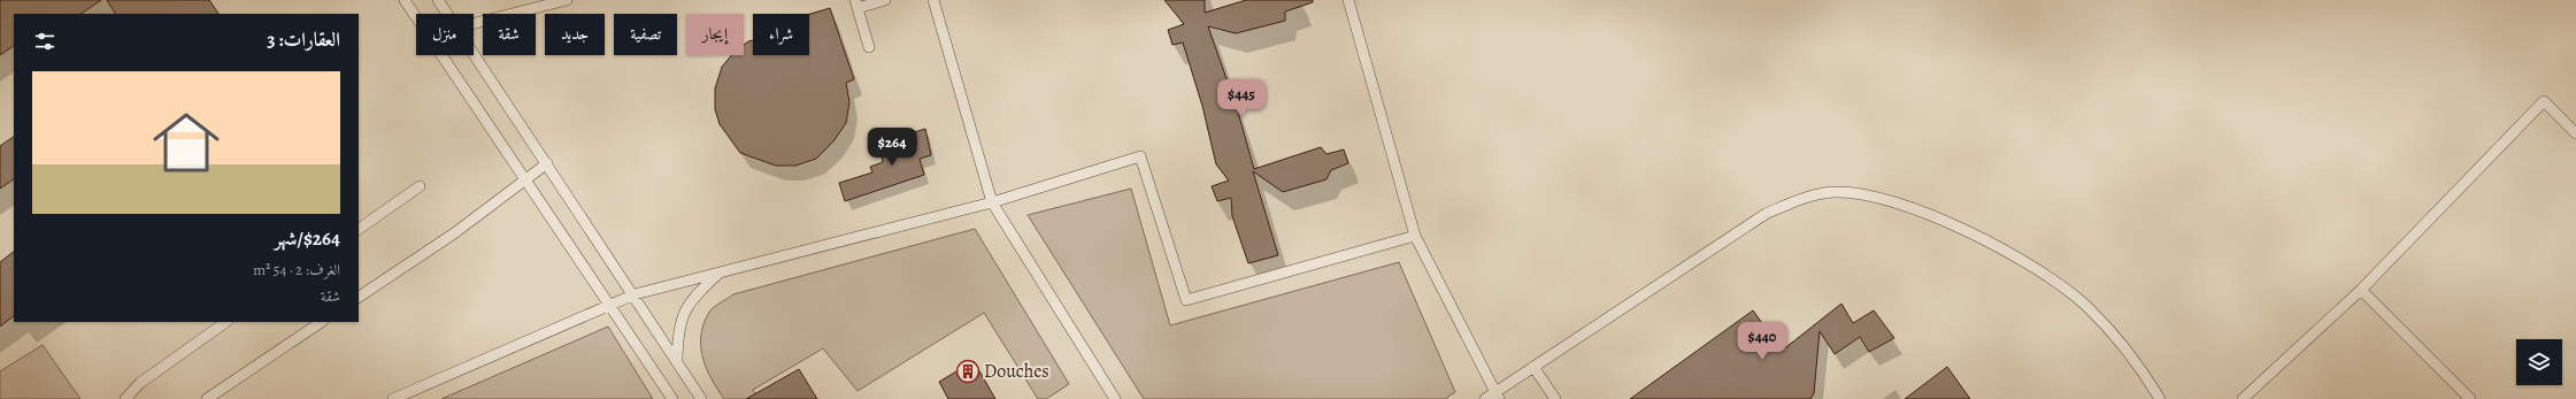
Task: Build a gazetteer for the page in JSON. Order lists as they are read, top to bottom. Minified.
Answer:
{"places":{"building":["Douches"]},"page":{"chip":["شراء","إيجار","تصفية","جديد","شقة","منزل"],"heading":"العقارات: 3","list":[{"name":"$264/شهر","note":"الغرف: 2 · 54 m² · شقة"}],"price":["$445","$264","$440"]}}
